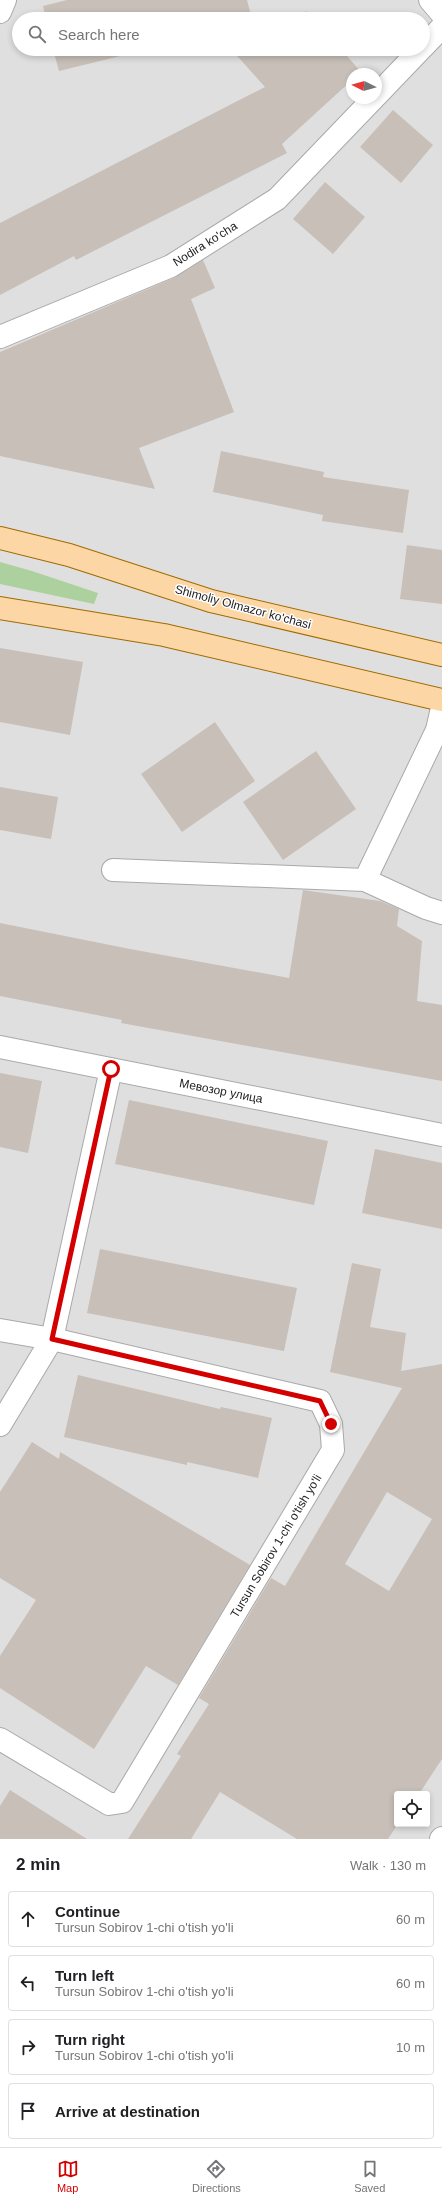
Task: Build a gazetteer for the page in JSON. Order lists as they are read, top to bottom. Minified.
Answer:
{"streets":{"main road":["Shimoliy Olmazor ko'chasi"],"street":["Nodira ko'cha","Мевозор улица","Tursun Sobirov 1-chi o'tish yo'li"]},"north":"left","page":{"search":"Search here","heading":["2 min","Walk · 130 m"],"list":[["Continue","Tursun Sobirov 1-chi o'tish yo'li","60 m"],["Turn left","Tursun Sobirov 1-chi o'tish yo'li","60 m"],["Turn right","Tursun Sobirov 1-chi o'tish yo'li","10 m"],"Arrive at destination"],"nav":["Map","Directions","Saved"]}}
